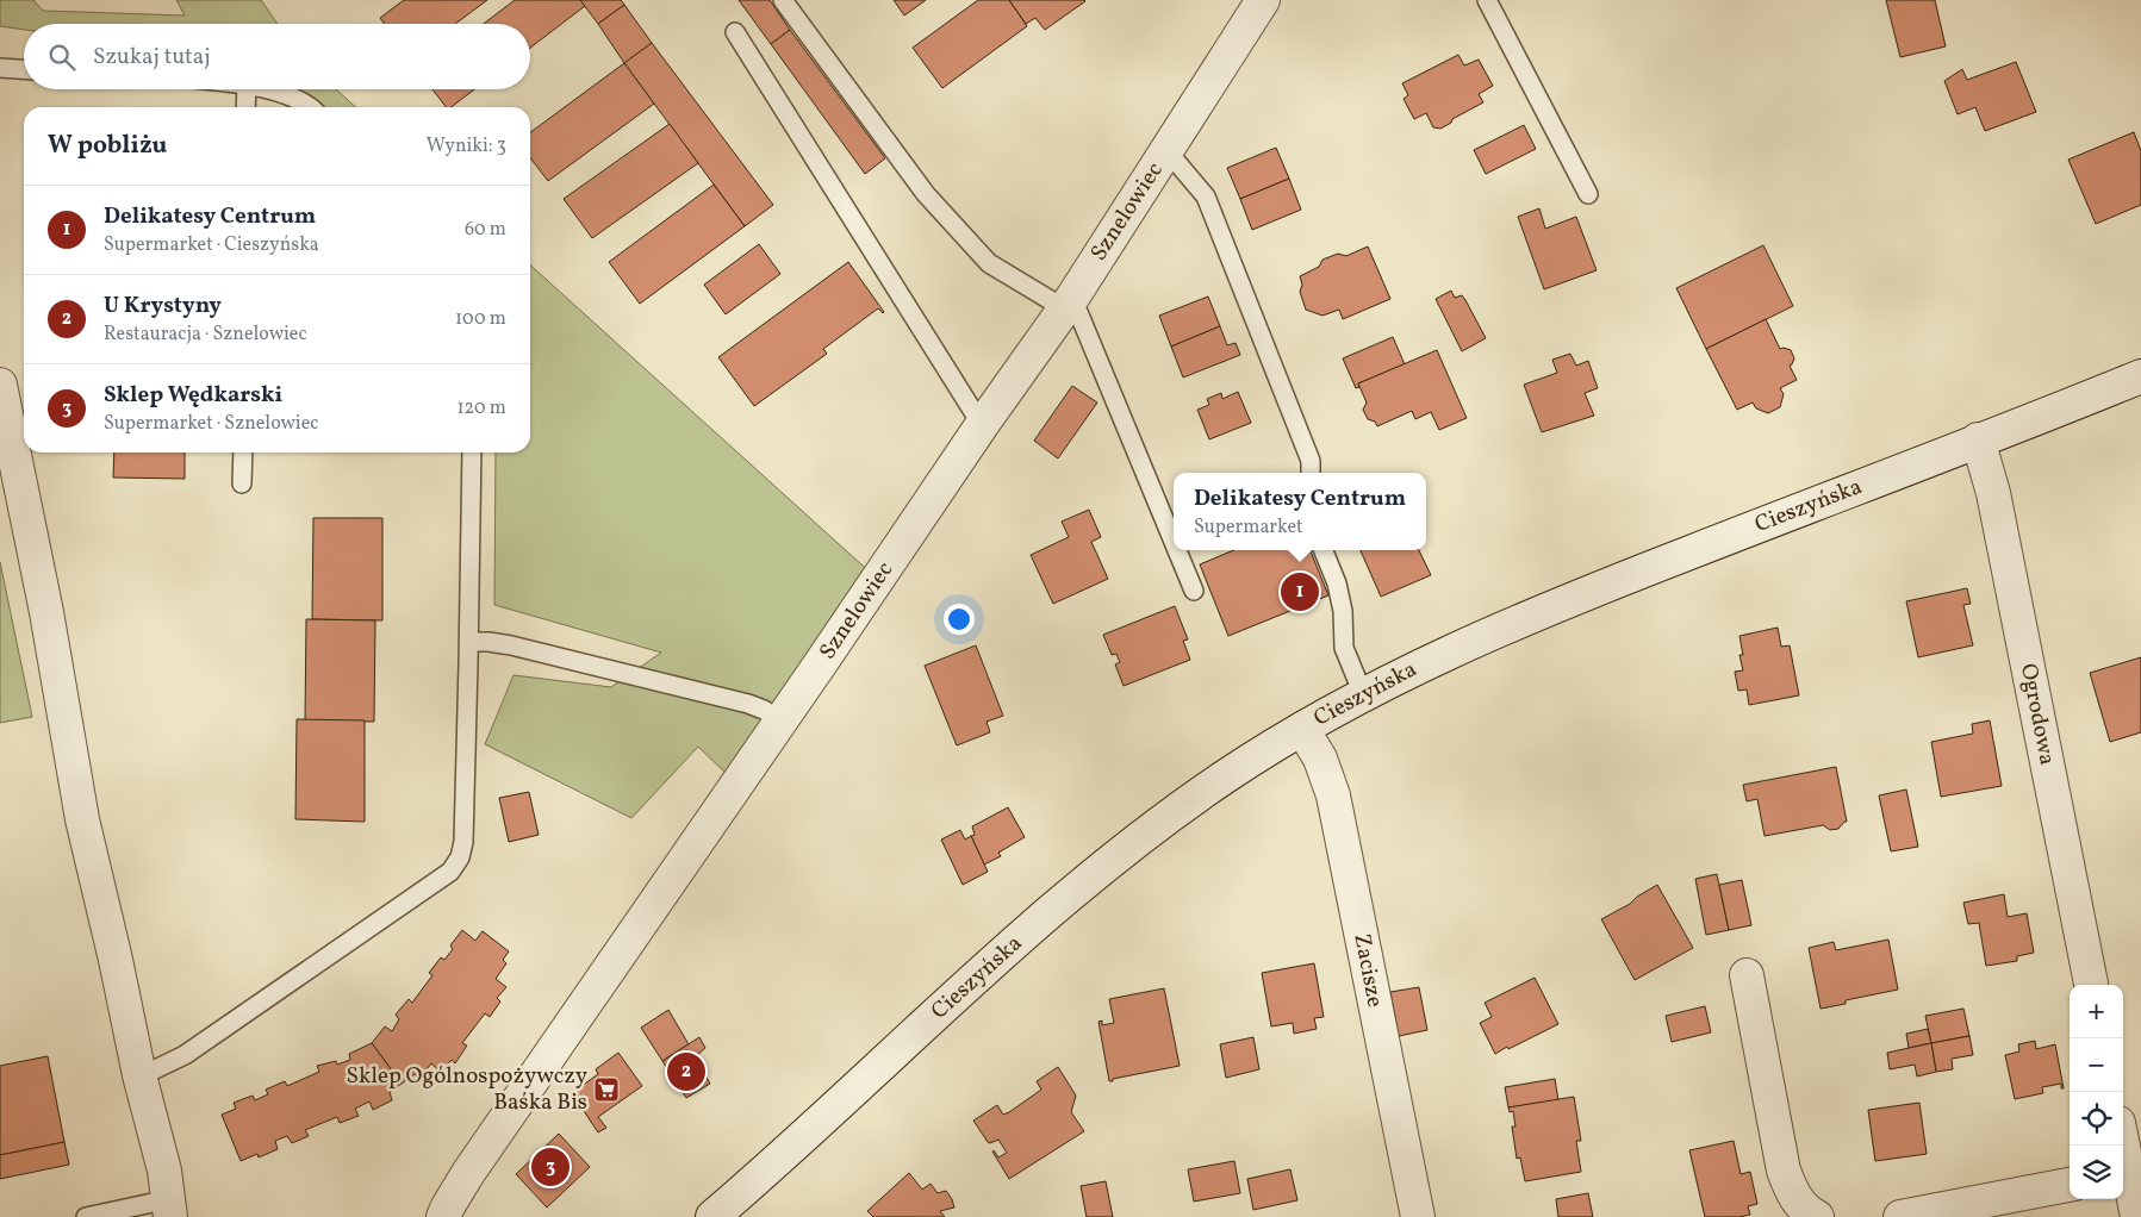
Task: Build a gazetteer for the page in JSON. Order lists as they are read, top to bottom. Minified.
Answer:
{"streets":{"street":["Sznelowiec","Cieszyńska","Ogrodowa","Zacisze"]},"crossings":[["Cieszyńska","Ogrodowa"],["Cieszyńska","Zacisze"]],"places":{"supermarket":["Sklep Ogólnospożywczy Baśka Bis"]},"page":{"search":"Szukaj tutaj","heading":["W pobliżu","Wyniki: 3"],"list":[{"mark":"1","name":"Delikatesy Centrum","note":"Supermarket · Cieszyńska","value":"60 m"},{"mark":"2","name":"U Krystyny","note":"Restauracja · Sznelowiec","value":"100 m"},{"mark":"3","name":"Sklep Wędkarski","note":"Supermarket · Sznelowiec","value":"120 m"}],"popup":["Delikatesy Centrum","Supermarket"],"pins":["1","2","3"],"map_buttons":["+","−"]}}
